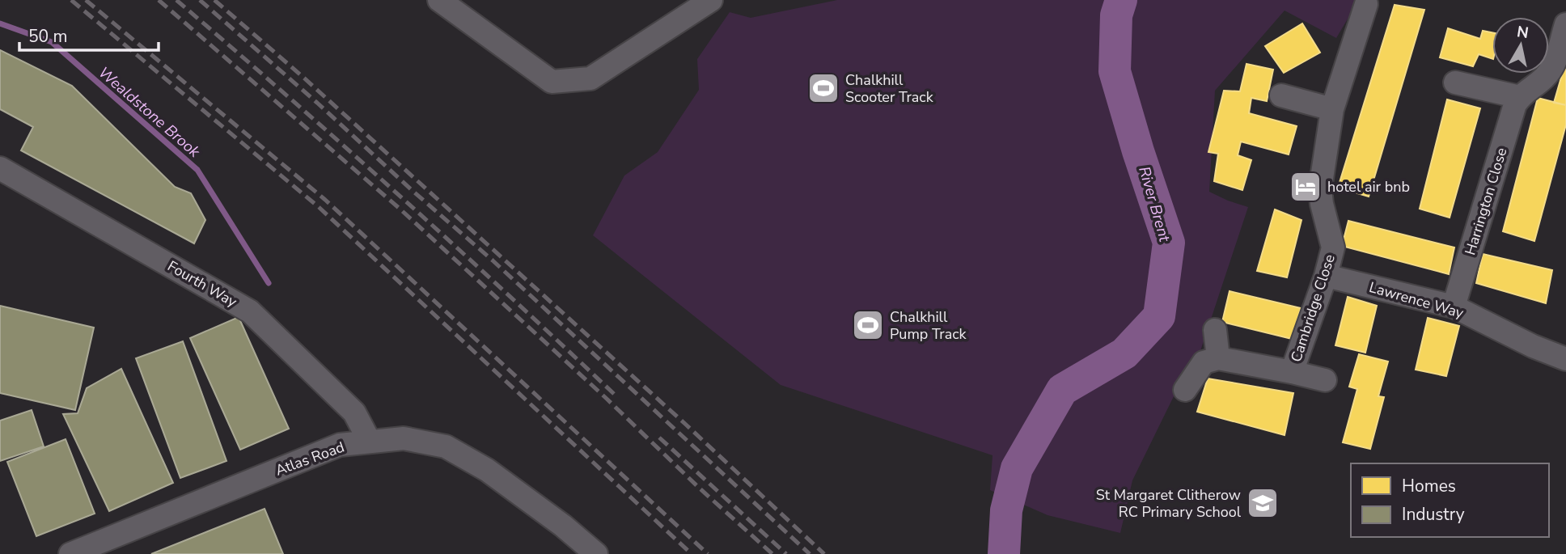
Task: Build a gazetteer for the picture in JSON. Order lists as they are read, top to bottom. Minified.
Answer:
{"streets":{"street":["Harrington Close","Fourth Way","Lawrence Way","Cambridge Close","Atlas Road"]},"crossings":[["Harrington Close","Lawrence Way"],["Fourth Way","Atlas Road"],["Lawrence Way","Cambridge Close"]],"water":["Wealdstone Brook","River Brent"],"places":{"sports":["Chalkhill Scooter Track","Chalkhill Pump Track"],"hotel":["hotel air bnb"],"school or university":["St Margaret Clitherow RC Primary School"]},"legend":["Homes","Industry"],"scale_bar":"50 m","north":"top"}
